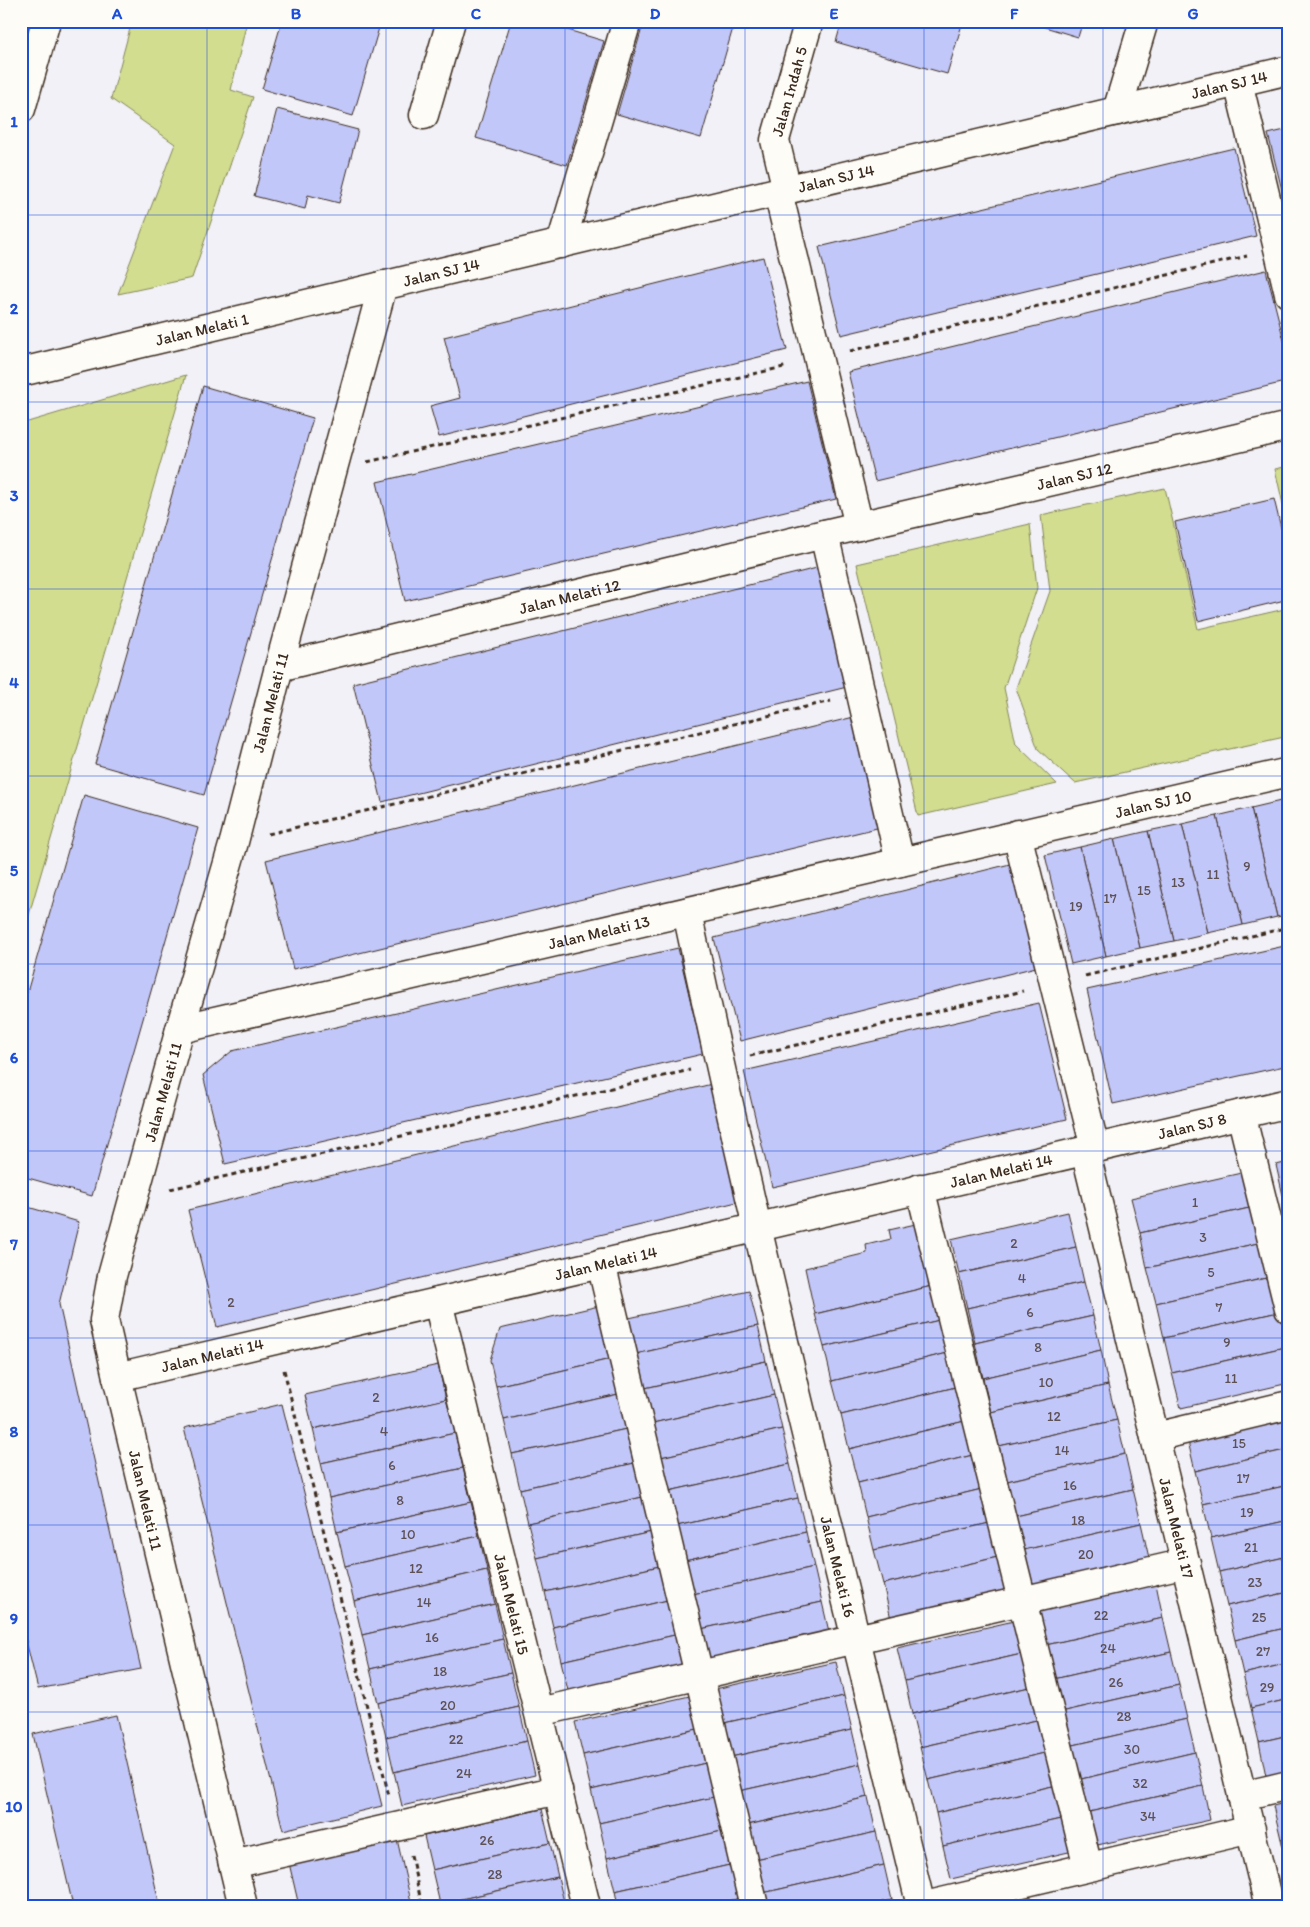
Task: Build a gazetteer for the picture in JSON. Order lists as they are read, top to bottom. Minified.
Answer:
{"streets":{"street":["Jalan SJ 14","Jalan Indah 5","Jalan Melati 1","Jalan SJ 12","Jalan Melati 12","Jalan Melati 11","Jalan SJ 10","Jalan Melati 13","Jalan SJ 8","Jalan Melati 14","Jalan Melati 17","Jalan Melati 16","Jalan Melati 15"]},"crossings":[["Jalan SJ 14","Jalan Indah 5"],["Jalan SJ 14","Jalan Melati 1"],["Jalan SJ 14","Jalan Melati 11"],["Jalan Indah 5","Jalan SJ 12"],["Jalan Indah 5","Jalan Melati 12"],["Jalan Melati 1","Jalan Melati 11"],["Jalan SJ 12","Jalan Melati 12"],["Jalan Melati 12","Jalan Melati 11"],["Jalan Melati 11","Jalan Melati 13"],["Jalan Melati 11","Jalan Melati 14"],["Jalan SJ 10","Jalan Melati 13"],["Jalan SJ 10","Jalan Melati 17"],["Jalan Melati 13","Jalan Melati 17"],["Jalan Melati 13","Jalan Melati 16"],["Jalan SJ 8","Jalan Melati 14"],["Jalan SJ 8","Jalan Melati 17"],["Jalan Melati 14","Jalan Melati 17"],["Jalan Melati 14","Jalan Melati 16"],["Jalan Melati 14","Jalan Melati 15"]],"house_numbers":["9","11","13","15","17","19","1","3","2","5","4","2","7","6","9","8","11","10","2","12","4","15","14","6","17","16","8","19","18","10","21","20","12","23","14","22","25","16","24","27","18","26","29","20","28","22","30","24","32","34","26","28"],"grid":{"columns":["A","B","C","D","E","F","G"],"rows":["1","2","3","4","5","6","7","8","9","10"]}}
